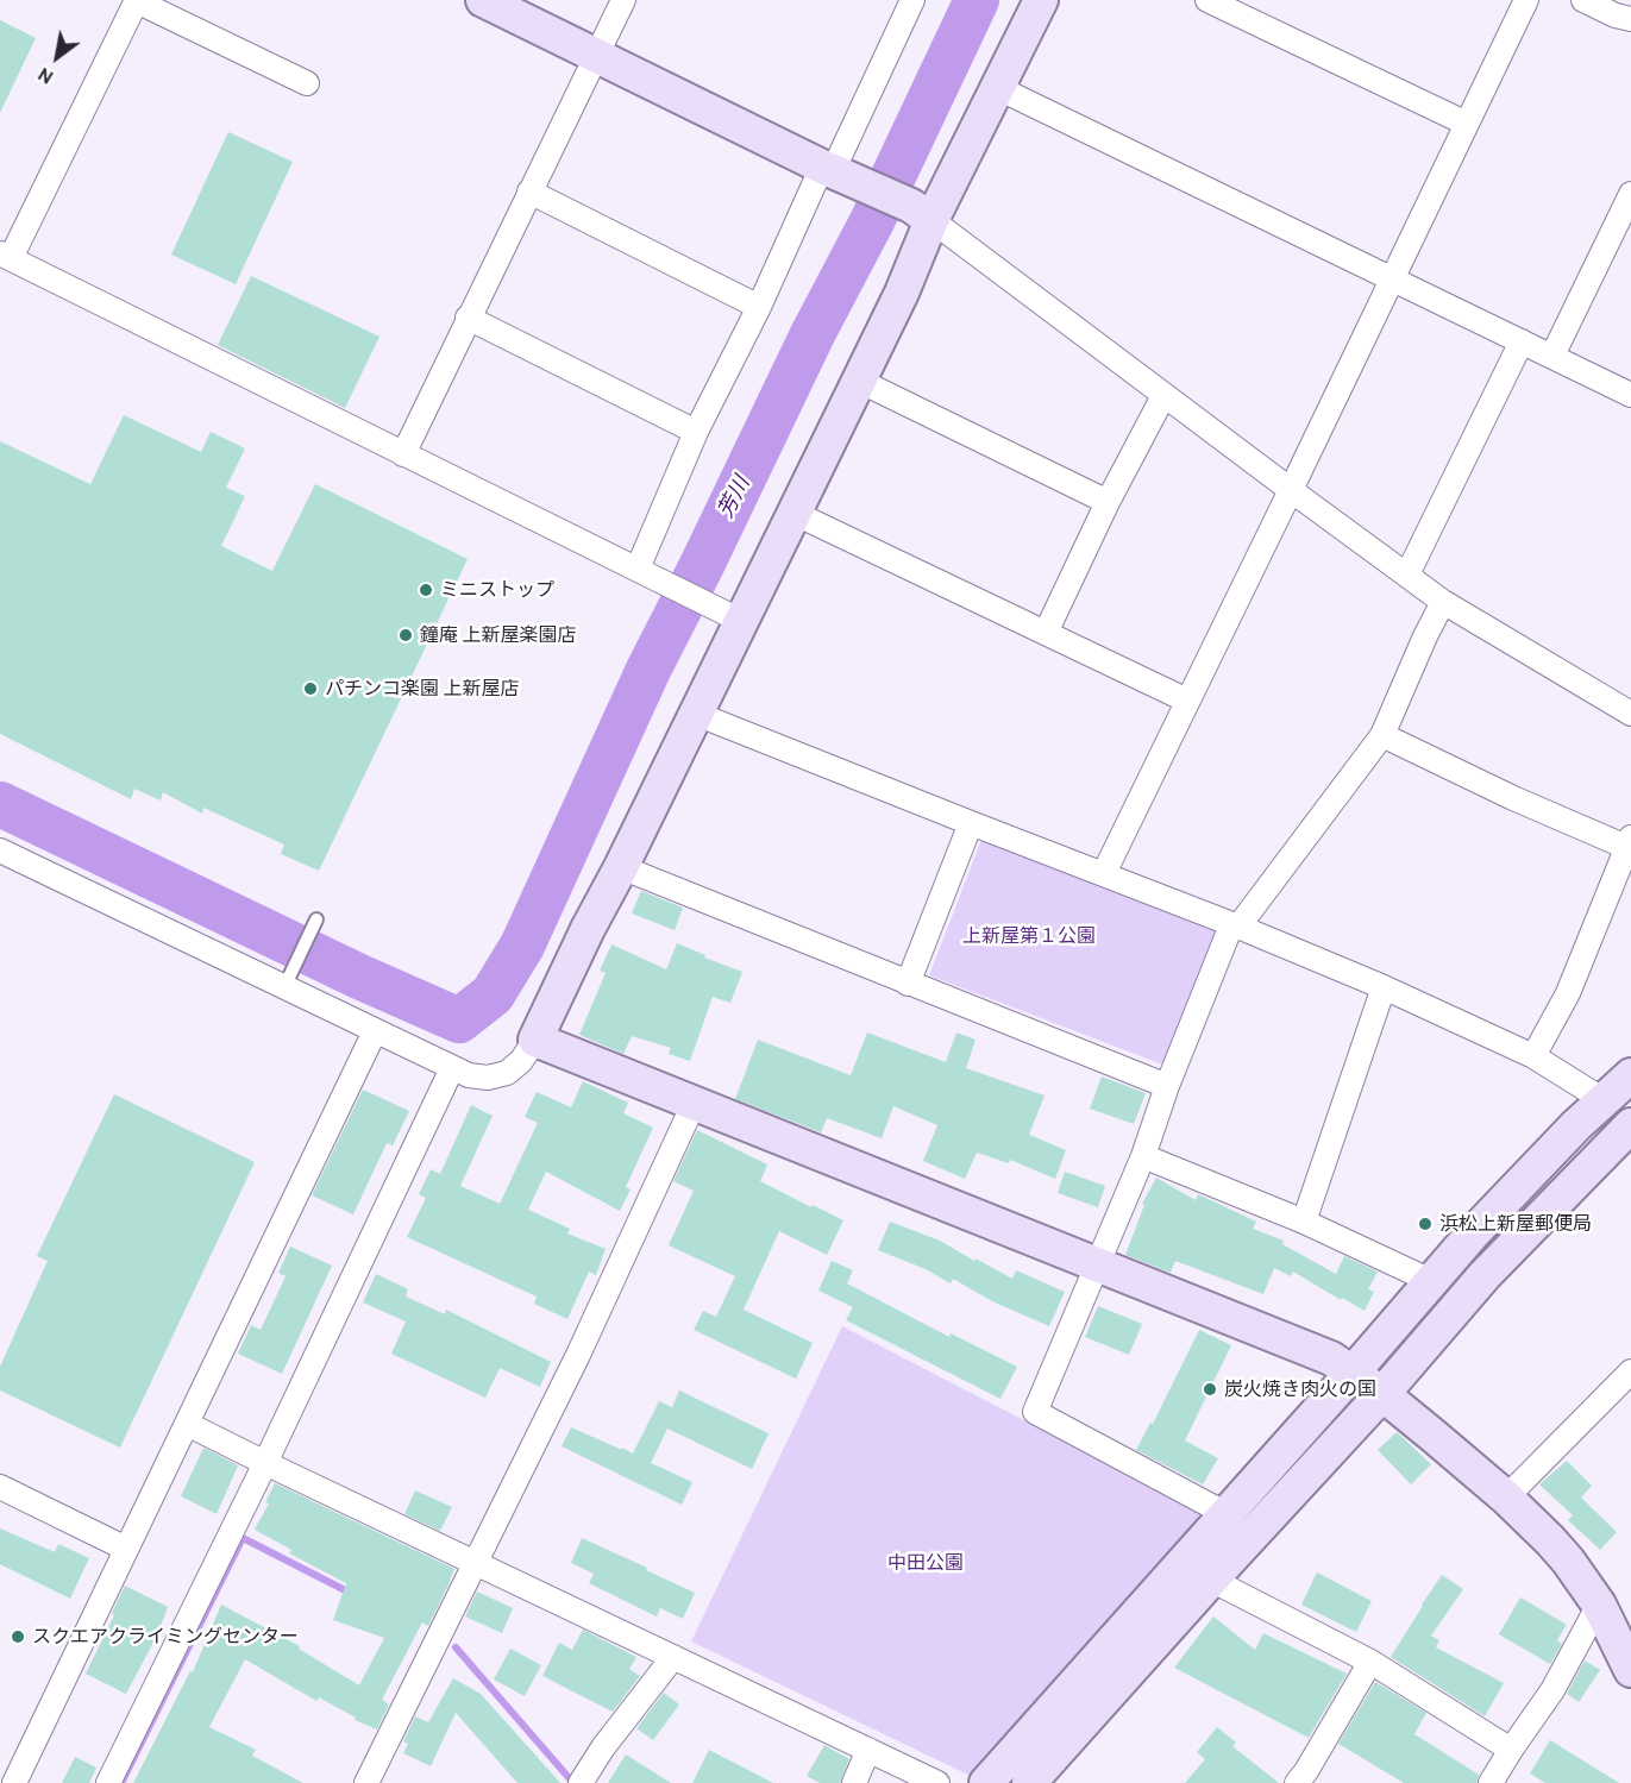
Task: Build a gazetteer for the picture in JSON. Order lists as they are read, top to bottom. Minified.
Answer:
{"water":["芳川"],"parks":["上新屋第１公園","中田公園"],"places":["ミニストップ","鐘庵 上新屋楽園店","パチンコ楽園 上新屋店","浜松上新屋郵便局","炭火焼き肉火の国","スクエアクライミングセンター"],"north":"bottom left"}
